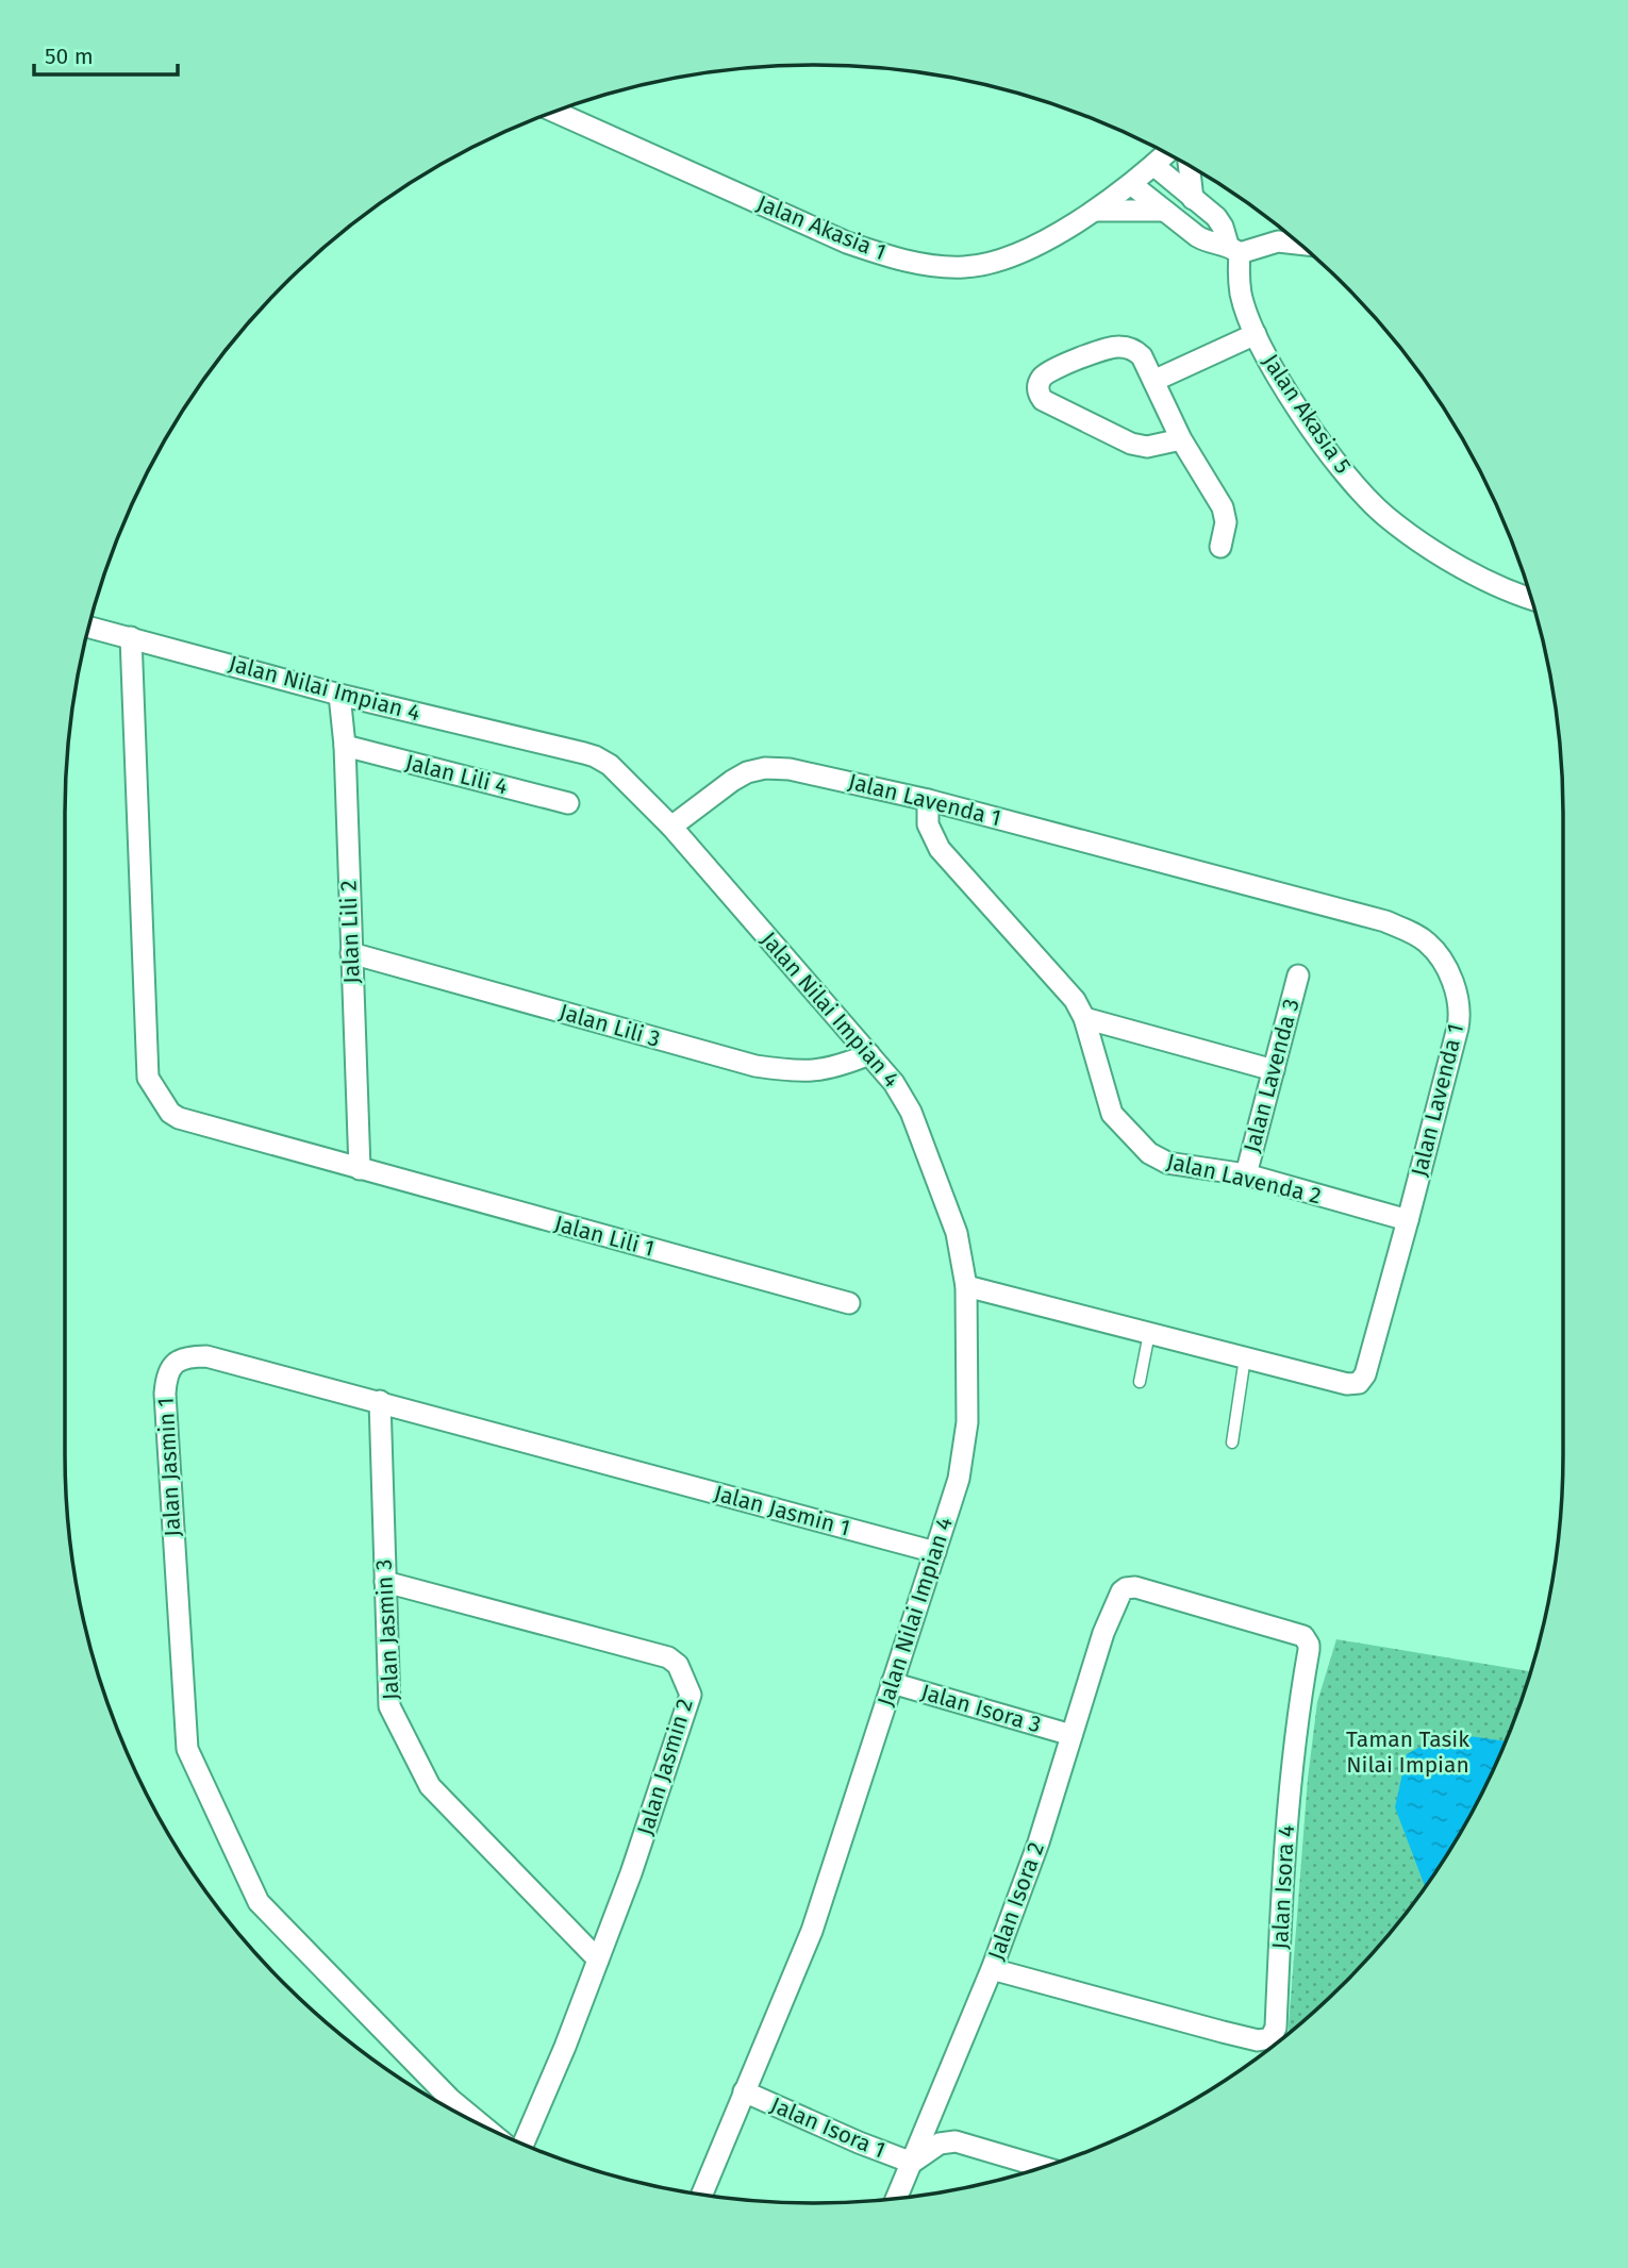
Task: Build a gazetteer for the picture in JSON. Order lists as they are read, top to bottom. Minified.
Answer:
{"streets":{"street":["Jalan Akasia 1","Jalan Akasia 5","Jalan Nilai Impian 4","Jalan Lili 4","Jalan Lavenda 1","Jalan Lili 2","Jalan Lili 3","Jalan Lavenda 3","Jalan Lavenda 2","Jalan Lili 1","Jalan Jasmin 1","Jalan Jasmin 3","Jalan Isora 3","Jalan Jasmin 2","Jalan Isora 4","Jalan Isora 2","Jalan Isora 1"]},"crossings":[["Jalan Nilai Impian 4","Jalan Lavenda 1"],["Jalan Nilai Impian 4","Jalan Lili 2"],["Jalan Nilai Impian 4","Jalan Lili 3"],["Jalan Nilai Impian 4","Jalan Lili 1"],["Jalan Nilai Impian 4","Jalan Jasmin 1"],["Jalan Nilai Impian 4","Jalan Isora 3"],["Jalan Nilai Impian 4","Jalan Isora 1"],["Jalan Lili 4","Jalan Lili 2"],["Jalan Lavenda 1","Jalan Lavenda 2"],["Jalan Lili 2","Jalan Lili 3"],["Jalan Lili 2","Jalan Lili 1"],["Jalan Lavenda 3","Jalan Lavenda 2"],["Jalan Jasmin 1","Jalan Jasmin 3"],["Jalan Jasmin 3","Jalan Jasmin 2"],["Jalan Isora 3","Jalan Isora 2"],["Jalan Isora 4","Jalan Isora 2"],["Jalan Isora 2","Jalan Isora 1"]],"parks":["Taman Tasik Nilai Impian"],"scale_bar":"50 m"}
